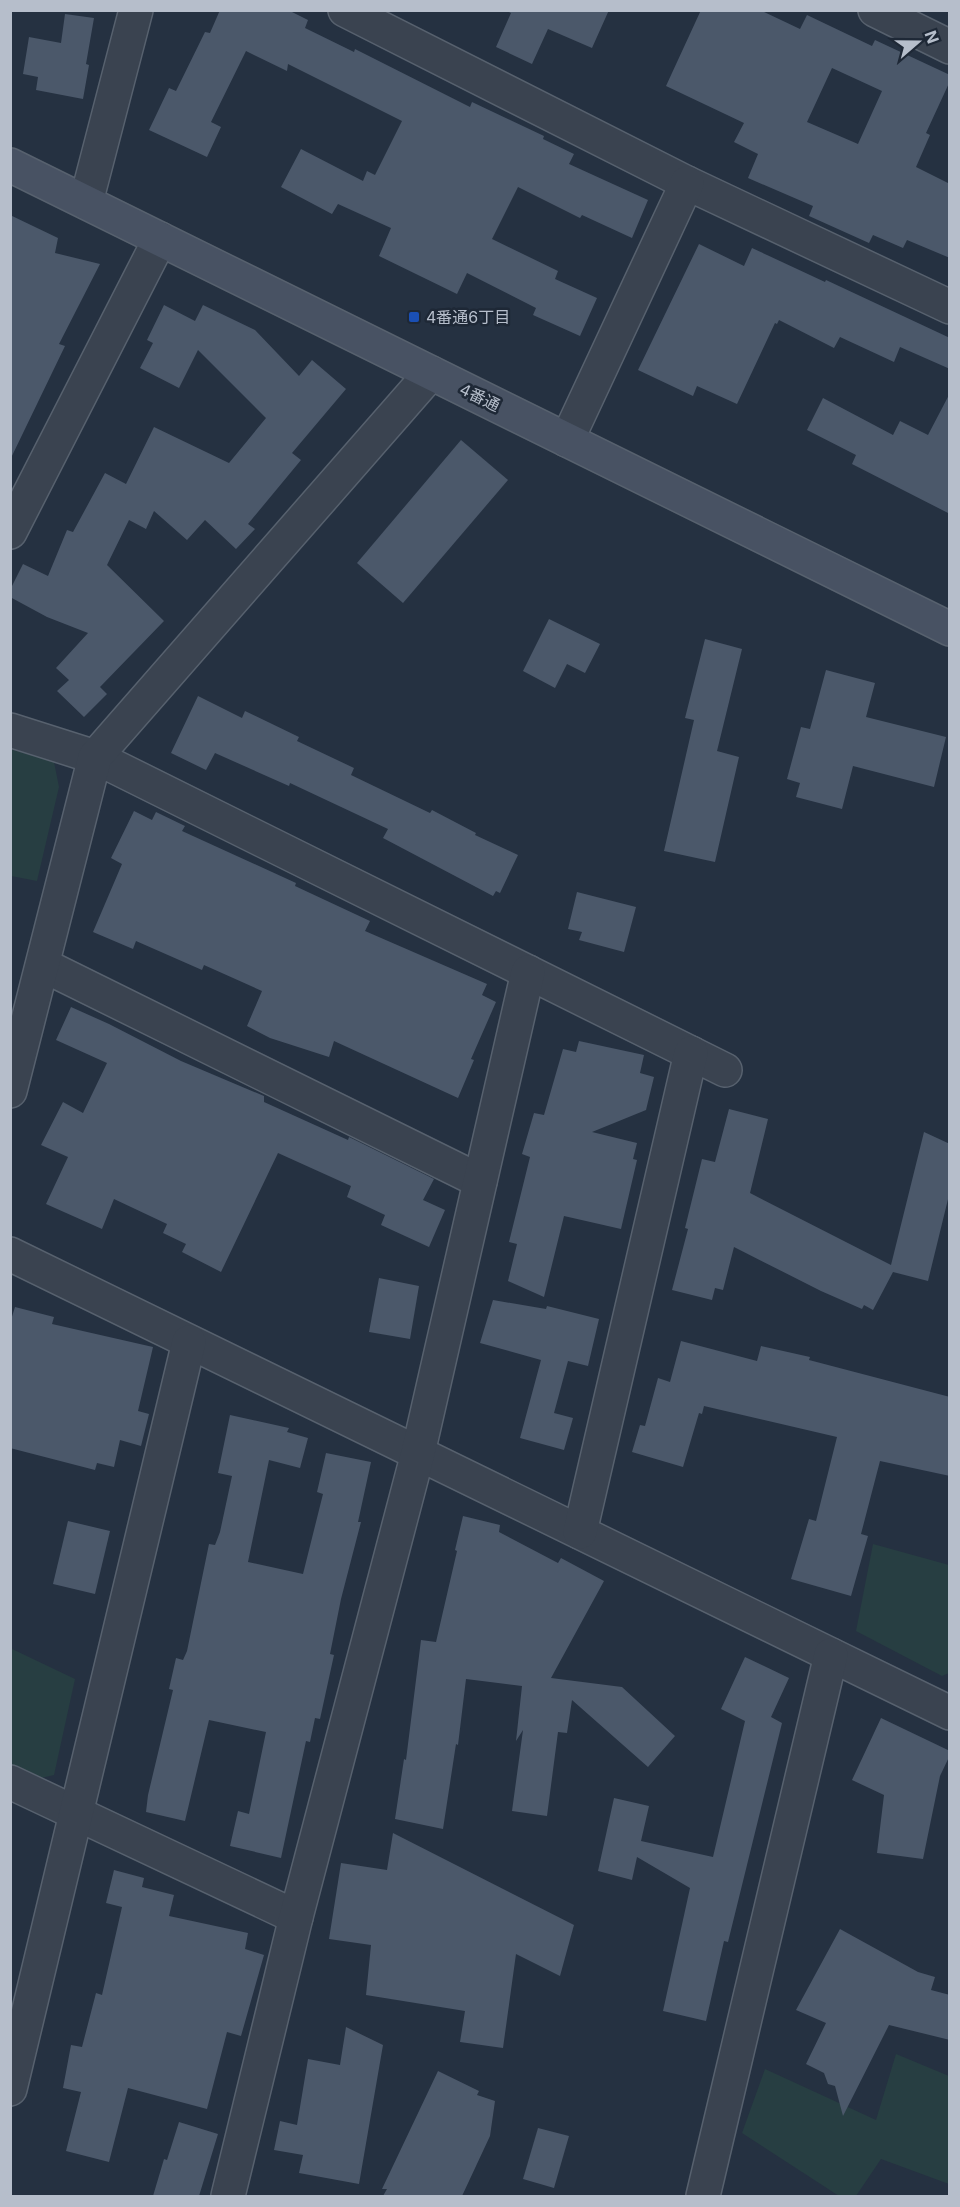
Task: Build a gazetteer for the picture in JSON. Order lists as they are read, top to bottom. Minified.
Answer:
{"streets":{"street":["4番通"]},"places":{"transit":["4番通6丁目"]},"north":"right"}
